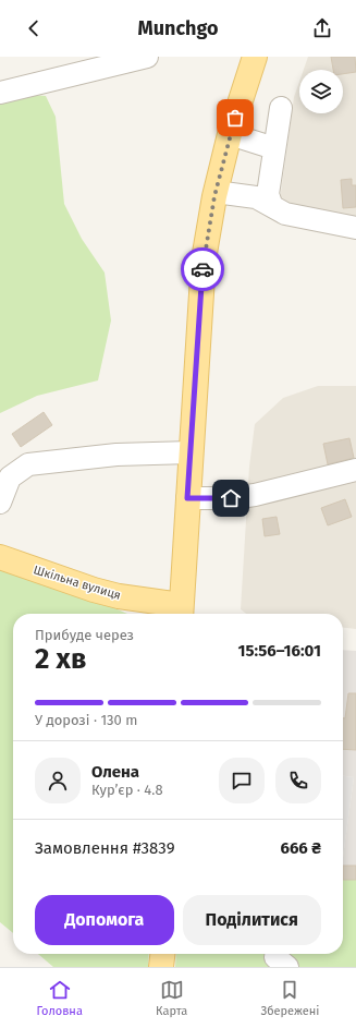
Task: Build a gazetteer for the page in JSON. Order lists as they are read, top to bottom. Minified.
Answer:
{"streets":{"main road":["Шкільна вулиця"]},"page":{"header":"Munchgo","heading":["2 хв","Прибуде через","15:56–16:01"],"panel":["Олена","Кур’єр · 4.8","Замовлення #3839","666 ₴"],"bar":"У дорозі · 130 m","buttons":["Допомога","Поділитися"],"tabs":["Головна","Карта","Збережені"]}}
